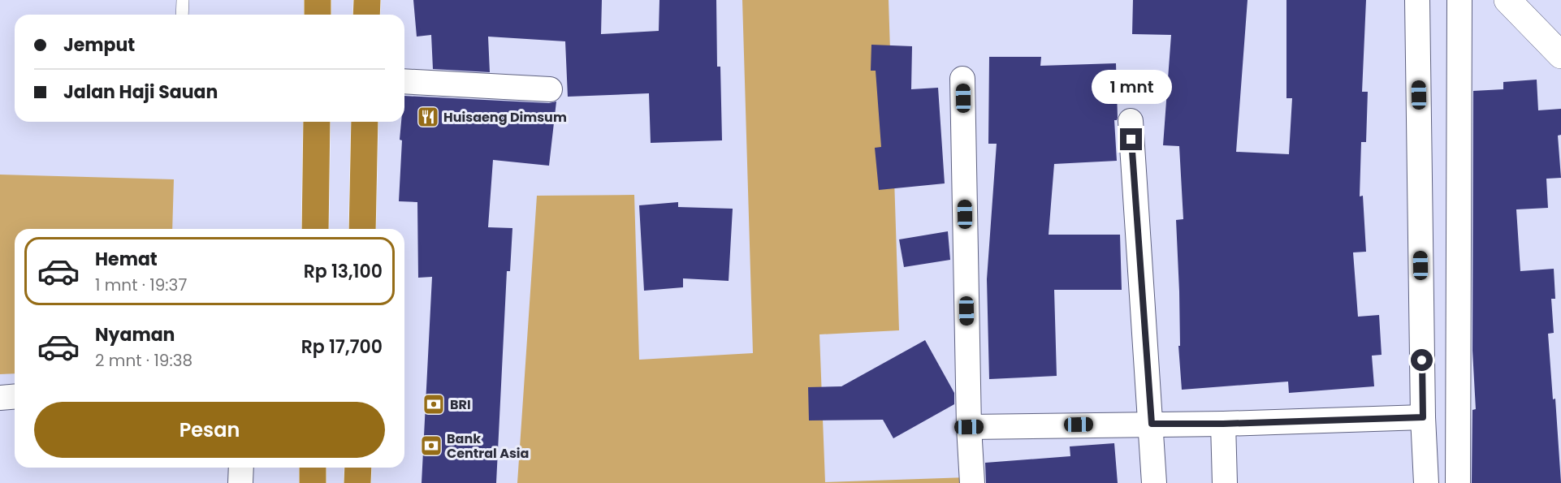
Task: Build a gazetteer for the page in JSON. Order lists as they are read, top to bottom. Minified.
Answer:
{"places":{"restaurant":["Huisaeng Dimsum"],"bank":["BRI","Bank Central Asia"]},"page":{"banner":["Jemput","Jalan Haji Sauan"],"bubble":"1 mnt","list":[{"name":"Hemat","note":"1 mnt · 19:37","value":"Rp 13,100"},{"name":"Nyaman","note":"2 mnt · 19:38","value":"Rp 17,700"}],"buttons":"Pesan"}}
